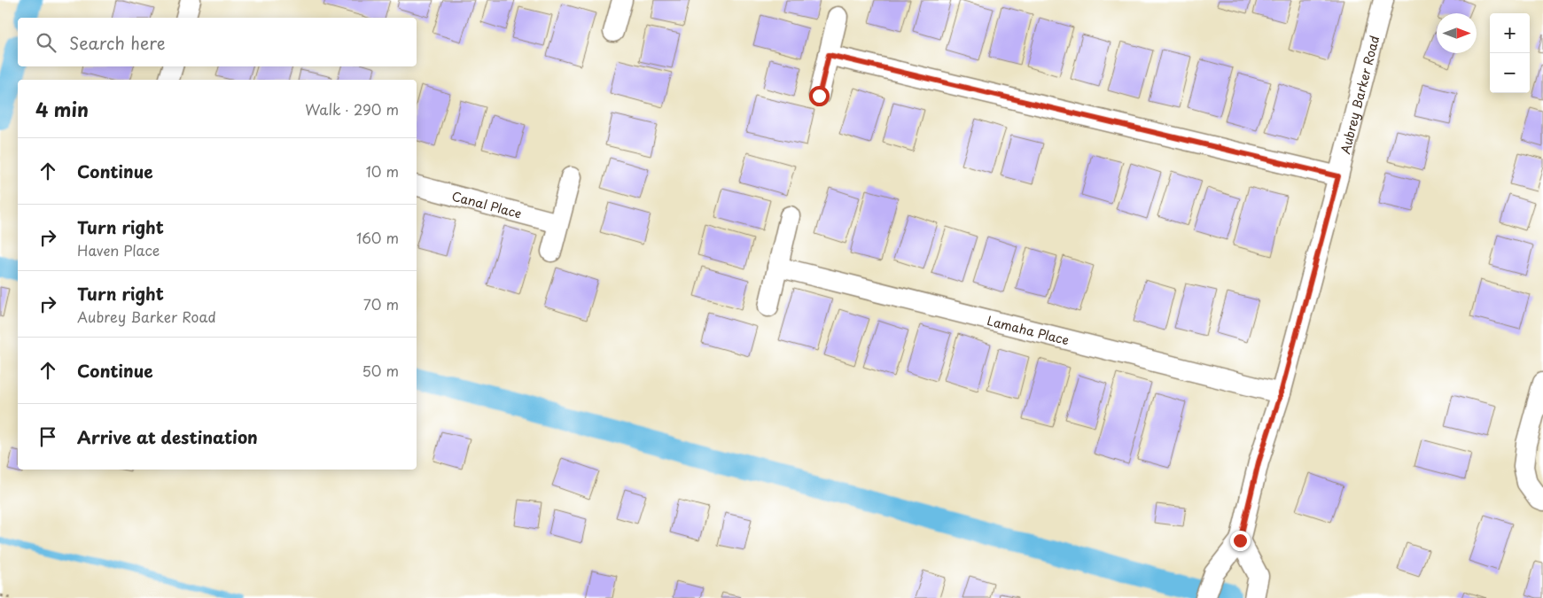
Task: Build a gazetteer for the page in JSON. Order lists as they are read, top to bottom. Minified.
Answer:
{"streets":{"street":["Aubrey Barker Road","Canal Place","Lamaha Place"]},"crossings":[["Aubrey Barker Road","Lamaha Place"]],"north":"right","page":{"map_buttons":["+","−"],"search":"Search here","heading":["4 min","Walk · 290 m"],"list":[["Continue","10 m"],["Turn right","Haven Place","160 m"],["Turn right","Aubrey Barker Road","70 m"],["Continue","50 m"],"Arrive at destination"]}}
